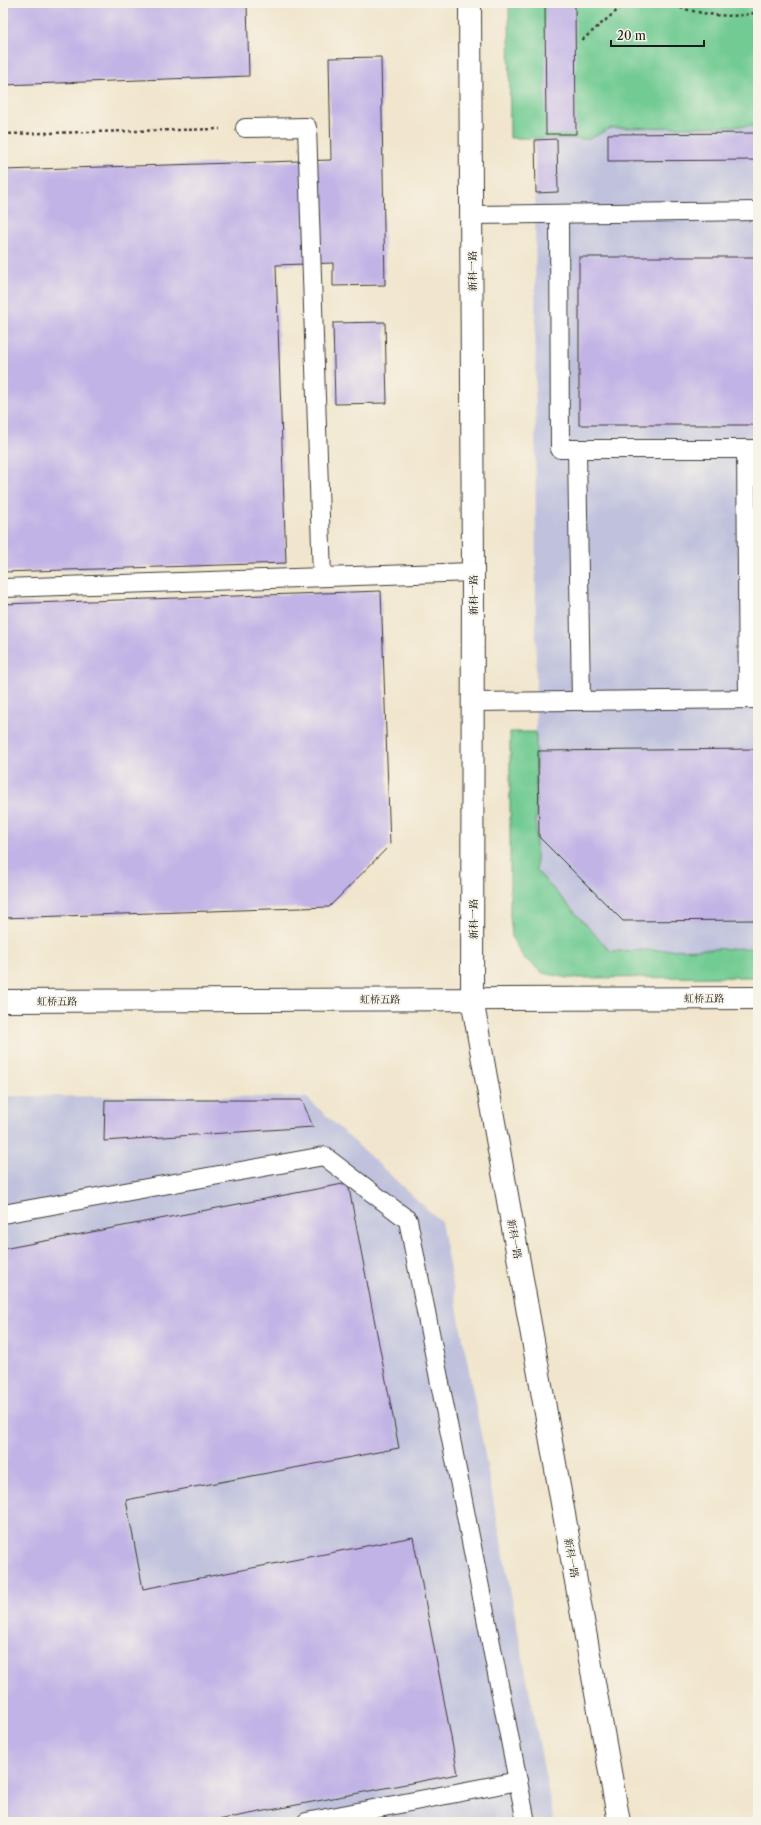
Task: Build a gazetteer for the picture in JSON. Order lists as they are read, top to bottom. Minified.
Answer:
{"streets":{"street":["新科一路","虹桥五路"]},"crossings":[["新科一路","虹桥五路"]],"scale_bar":"20 m"}
